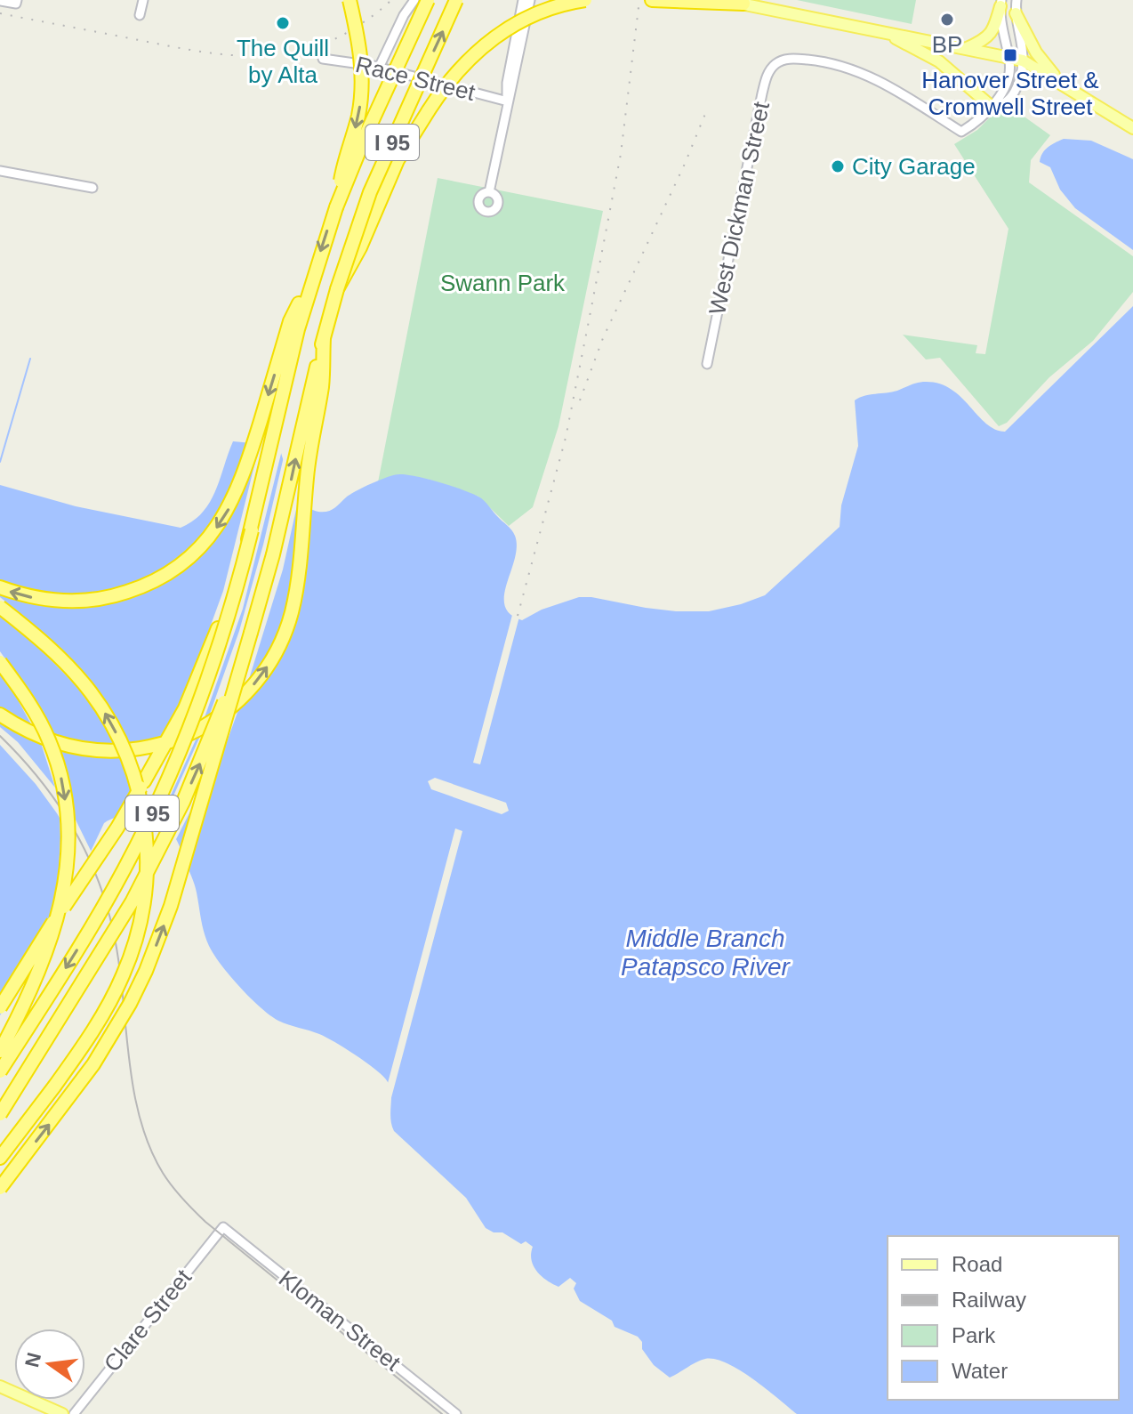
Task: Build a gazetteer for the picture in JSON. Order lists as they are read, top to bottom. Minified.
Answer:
{"streets":{"highway":["I 95"],"street":["Race Street","West Dickman Street","Clare Street","Kloman Street"]},"crossings":[["Clare Street","Kloman Street"]],"water":["Middle Branch Patapsco River"],"parks":["Swann Park"],"places":{"other":["BP","The Quill by Alta","City Garage"],"transit":["Hanover Street & Cromwell Street"]},"legend":["Road","Railway","Park","Water"],"north":"left"}
